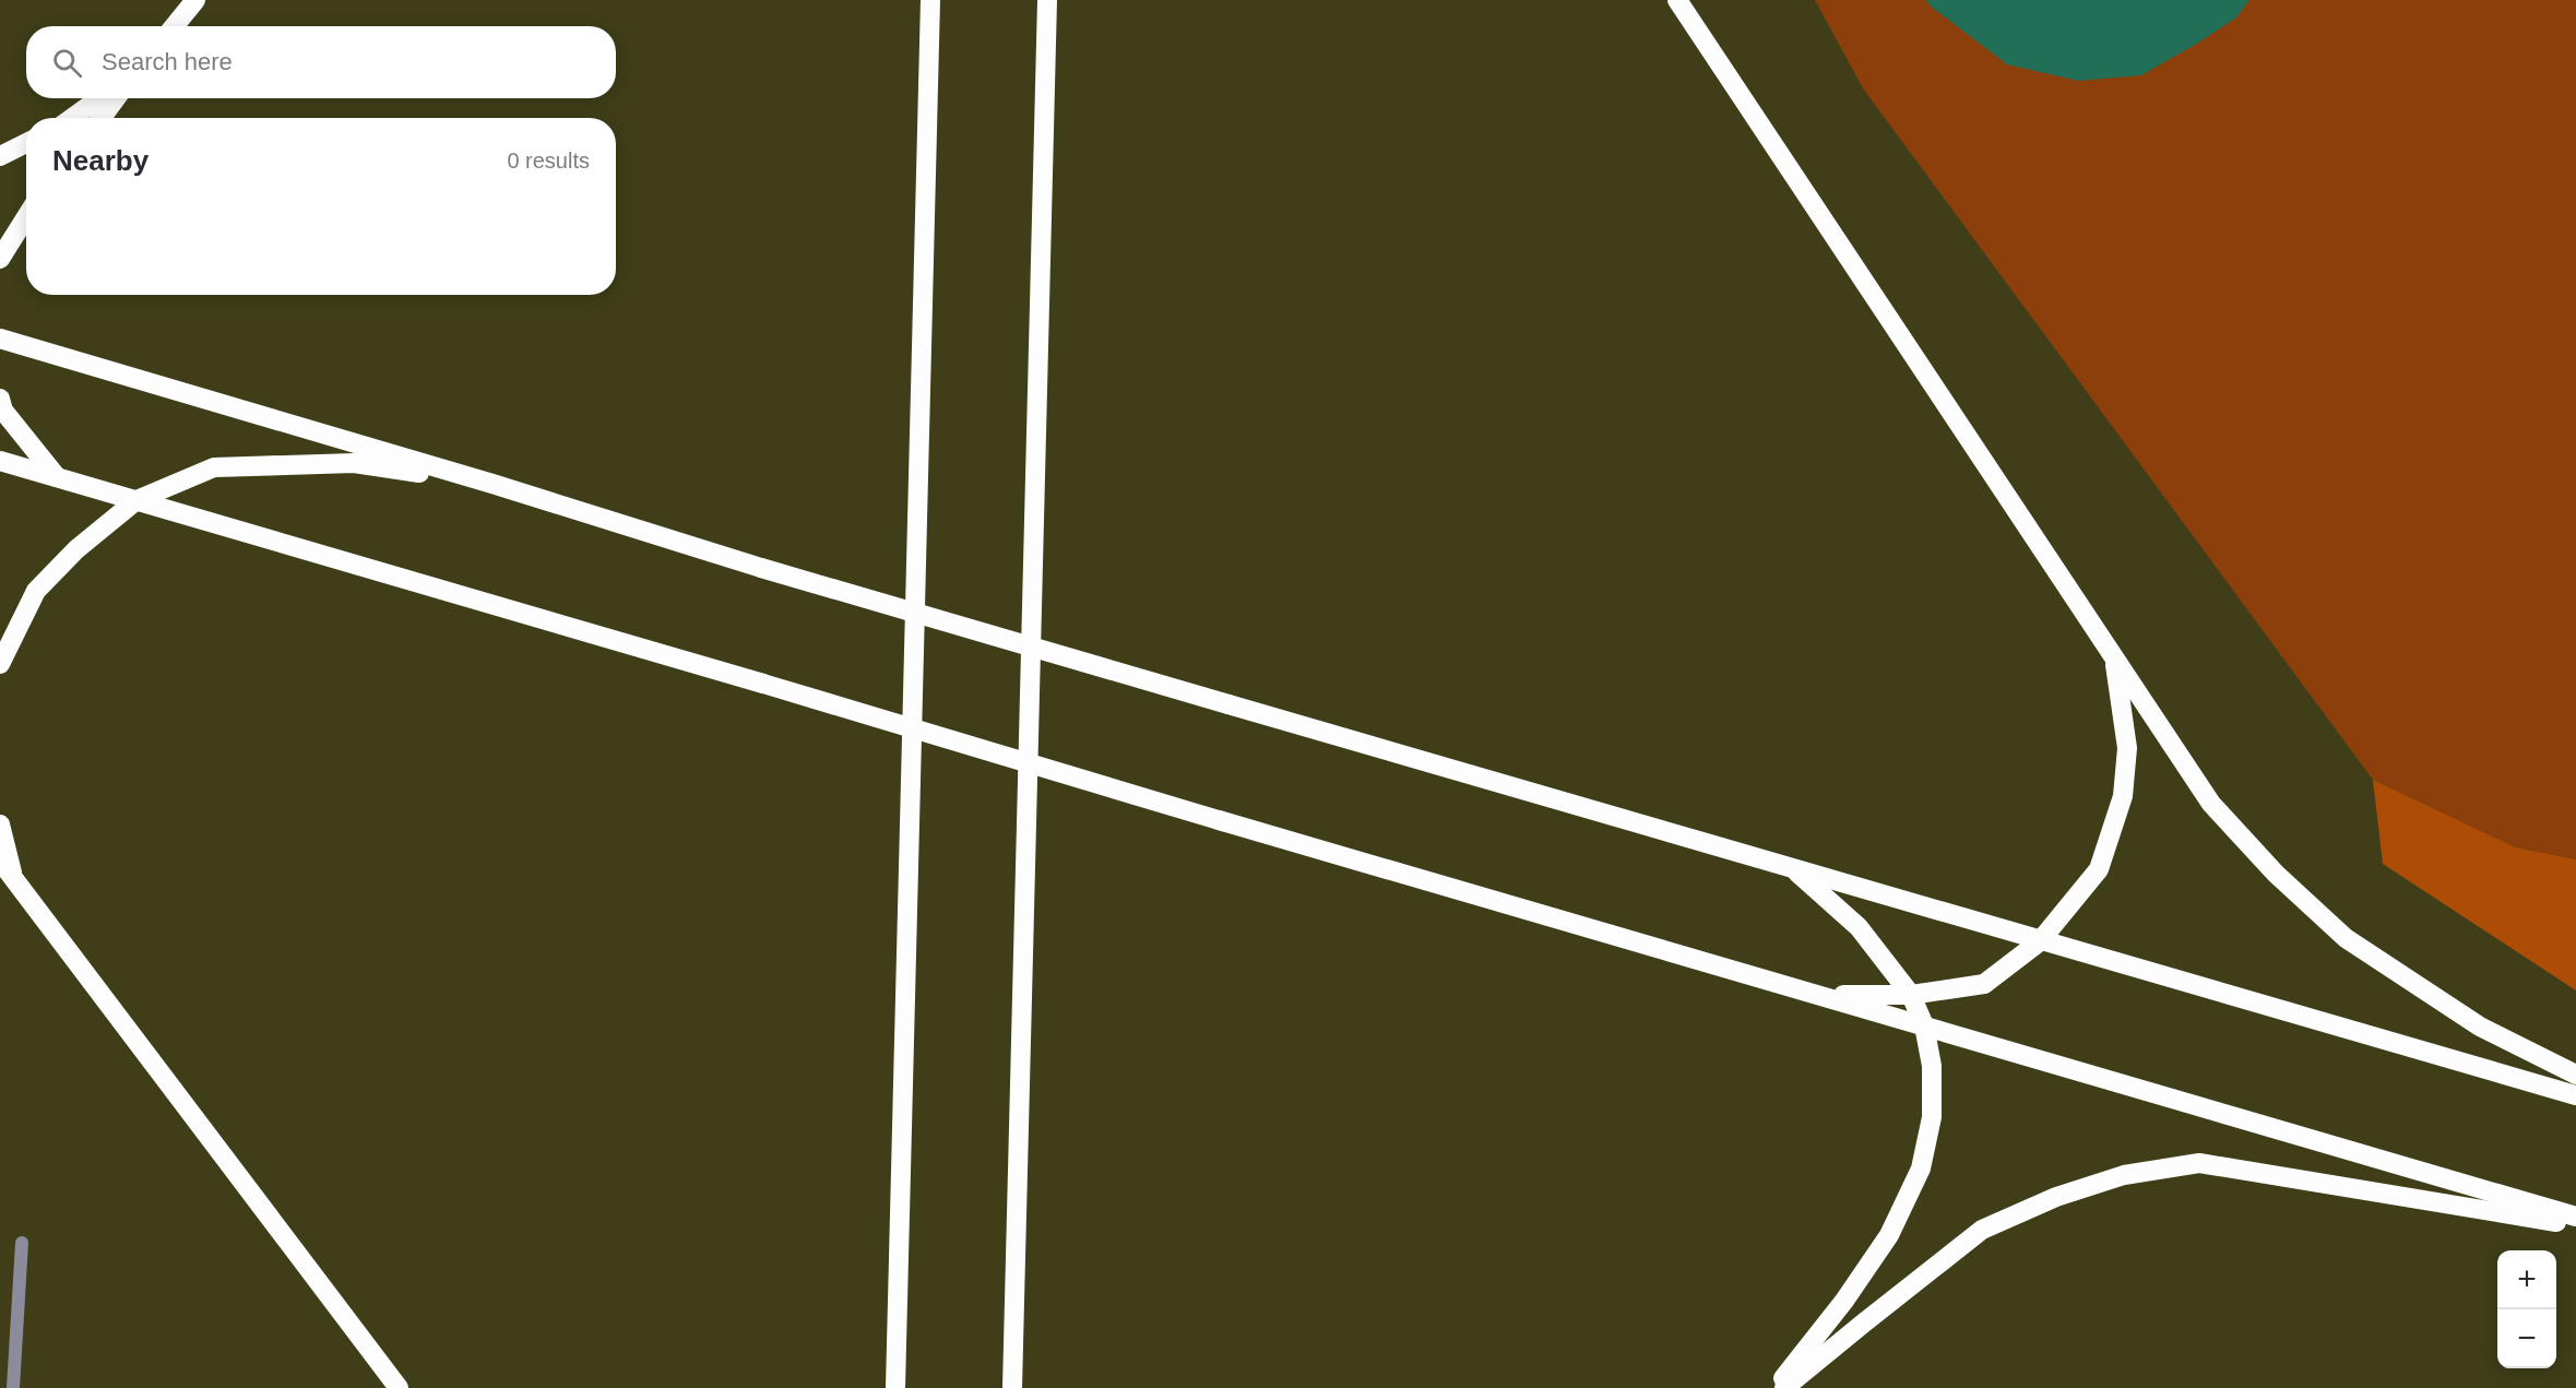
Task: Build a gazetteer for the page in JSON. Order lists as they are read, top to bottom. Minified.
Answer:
{"page":{"search":"Search here","heading":["Nearby","0 results"],"map_buttons":["+","−"]}}
